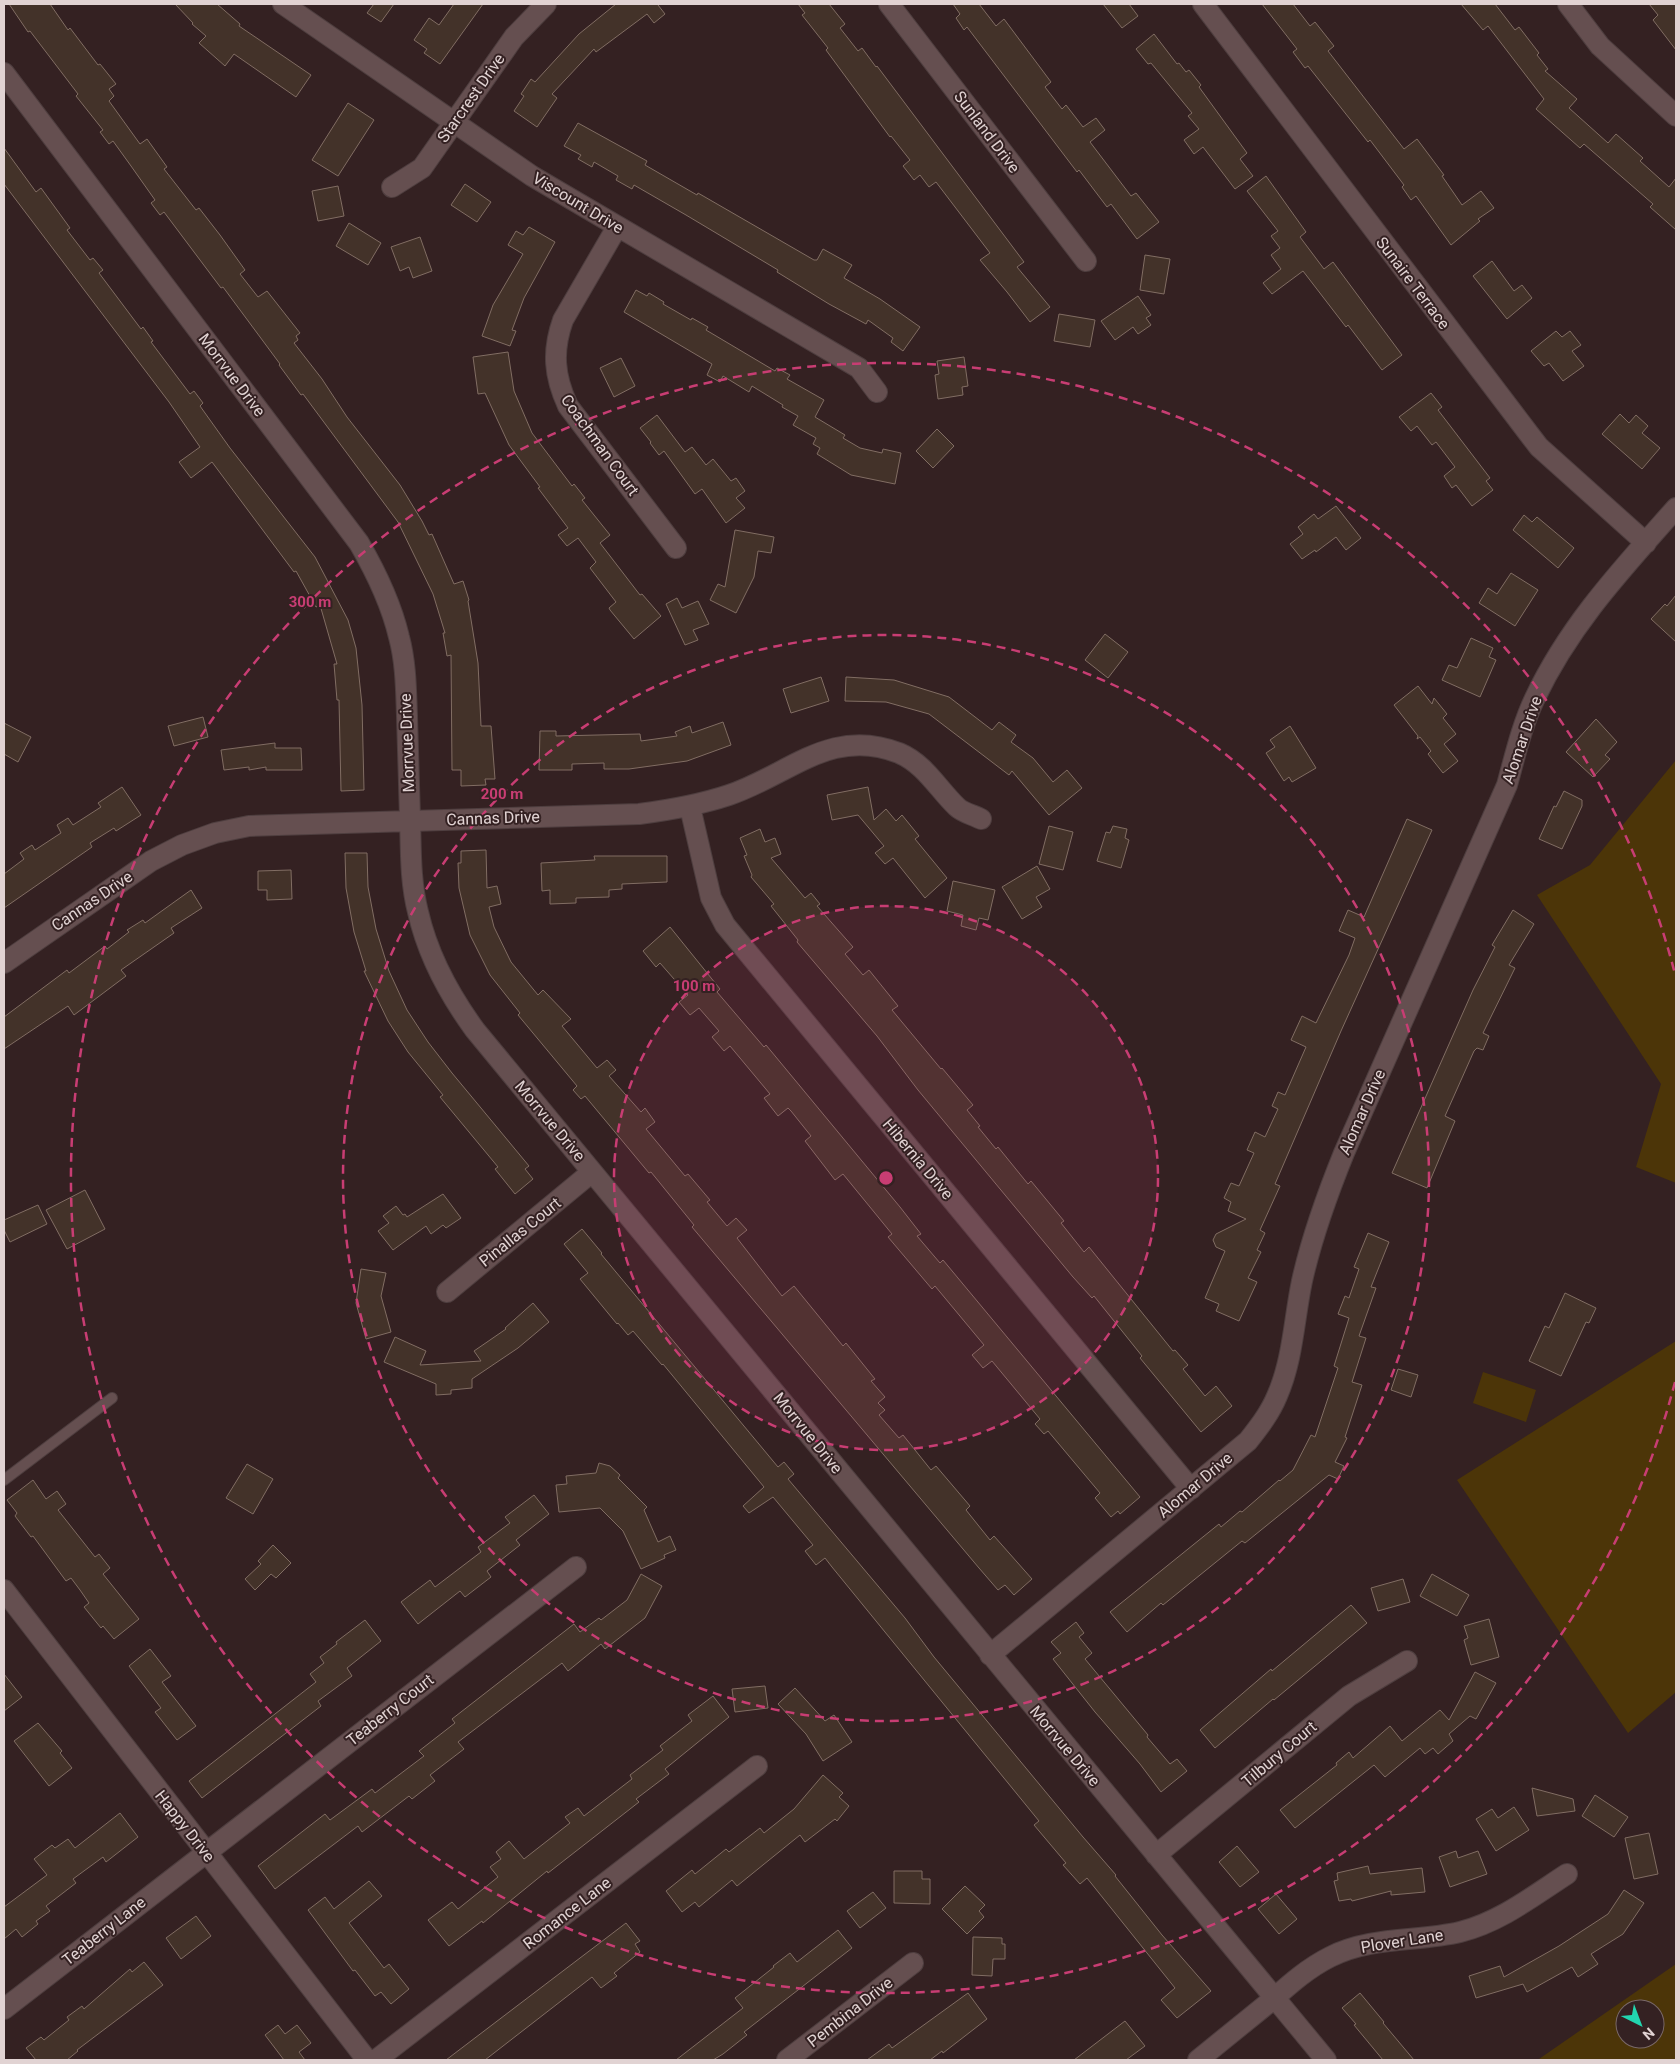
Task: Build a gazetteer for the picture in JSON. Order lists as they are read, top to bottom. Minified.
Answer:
{"streets":{"street":["Starcrest Drive","Sunland Drive","Viscount Drive","Sunaire Terrace","Morrvue Drive","Coachman Court","Alomar Drive","Cannas Drive","Hibernia Drive","Pinallas Court","Teaberry Court","Tilbury Court","Happy Drive","Romance Lane","Teaberry Lane","Plover Lane","Pembina Drive"]},"crossings":[["Starcrest Drive","Viscount Drive"],["Viscount Drive","Coachman Court"],["Sunaire Terrace","Alomar Drive"],["Morrvue Drive","Alomar Drive"],["Morrvue Drive","Cannas Drive"],["Morrvue Drive","Pinallas Court"],["Morrvue Drive","Tilbury Court"],["Morrvue Drive","Plover Lane"],["Alomar Drive","Hibernia Drive"],["Cannas Drive","Hibernia Drive"],["Teaberry Court","Happy Drive"],["Teaberry Court","Teaberry Lane"],["Happy Drive","Teaberry Lane"]],"north":"bottom right","rings":["300 m","200 m","100 m"]}
